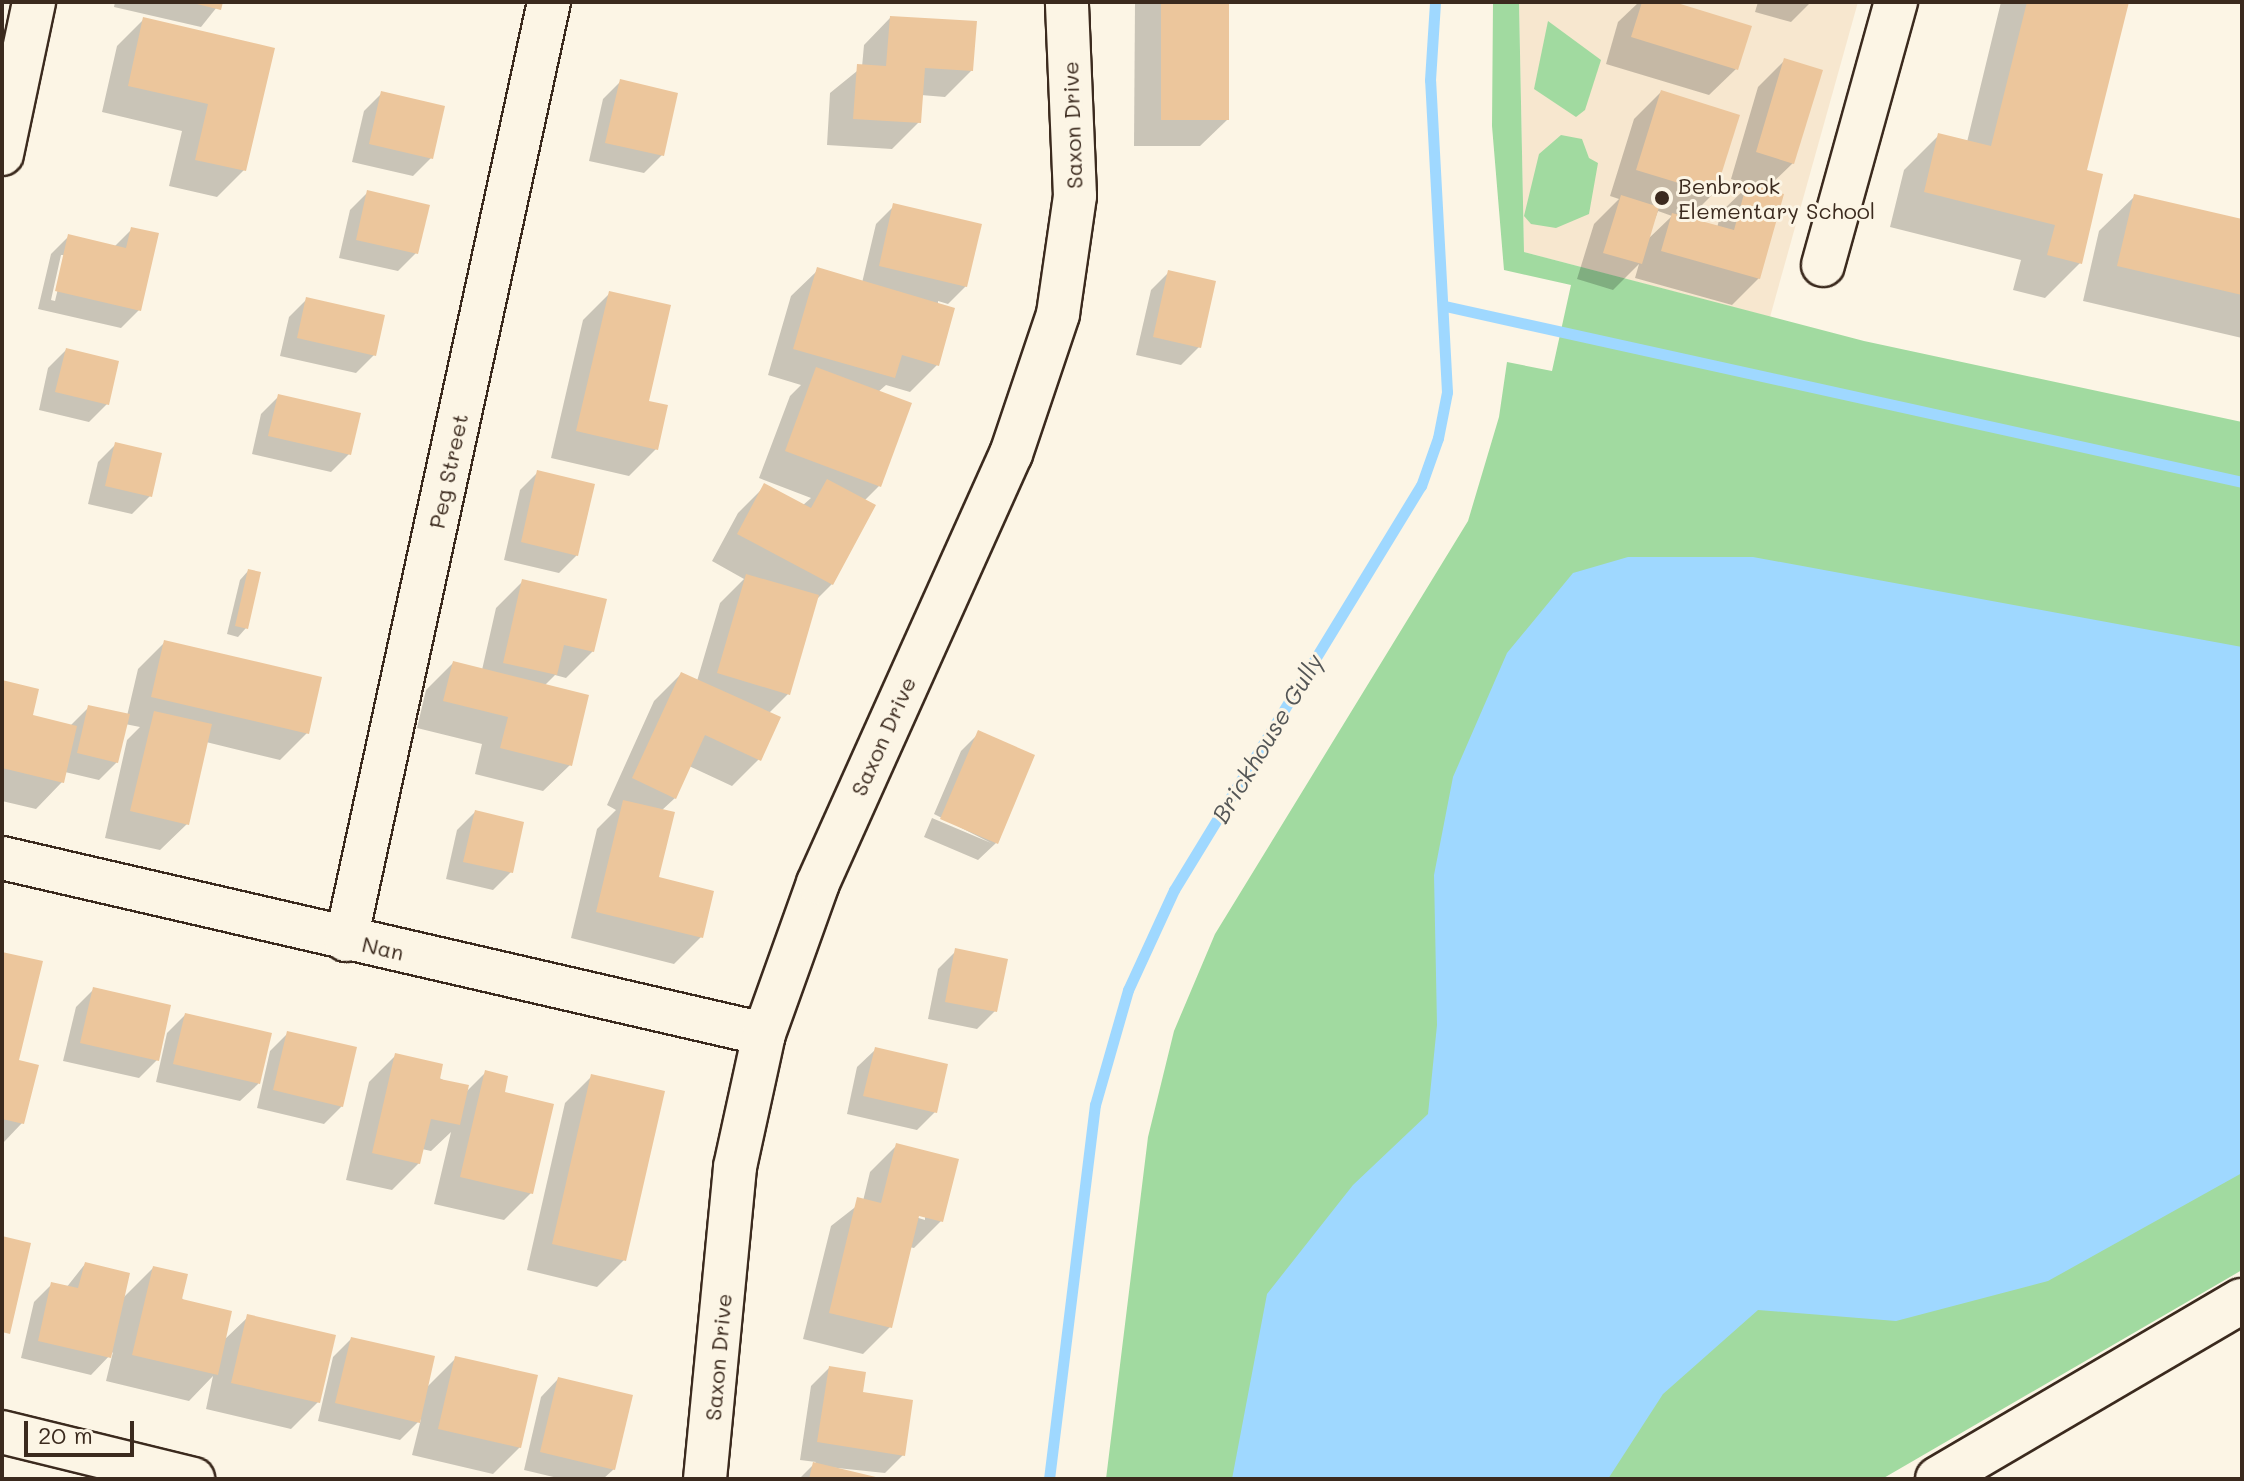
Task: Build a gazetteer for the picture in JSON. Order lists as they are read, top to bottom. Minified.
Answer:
{"streets":{"street":["Saxon Drive","Peg Street","Nan"]},"crossings":[["Saxon Drive","Nan"],["Peg Street","Nan"]],"water":["Brickhouse Gully"],"places":["Benbrook Elementary School"],"scale_bar":"20 m"}
